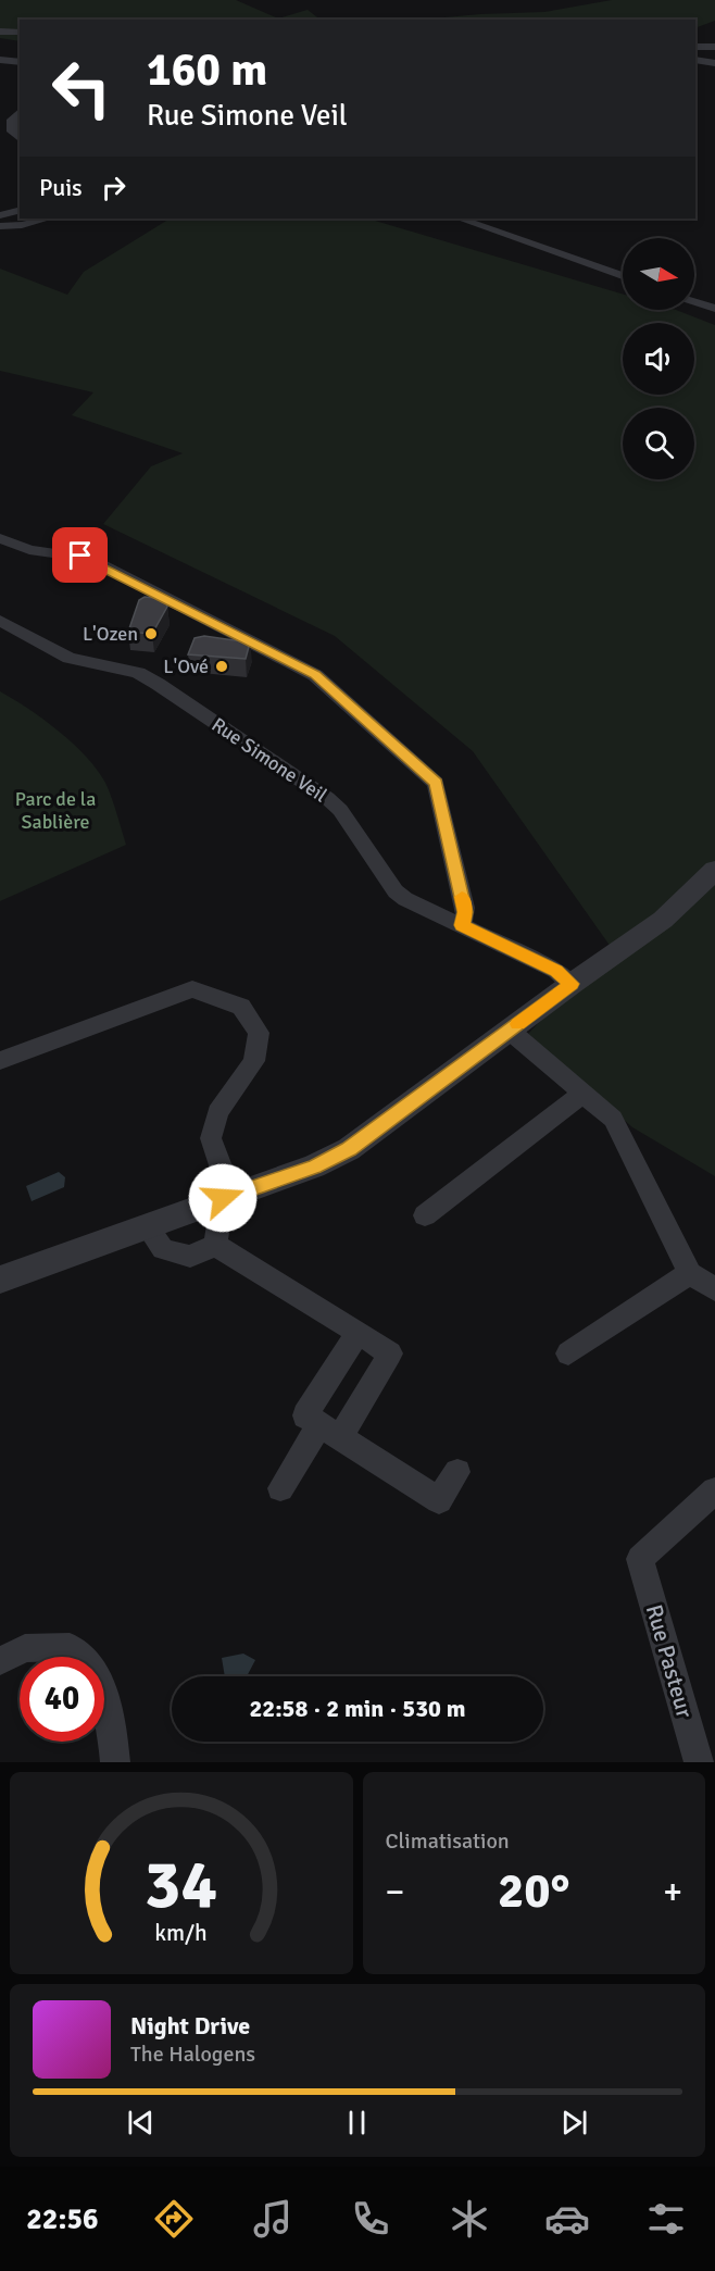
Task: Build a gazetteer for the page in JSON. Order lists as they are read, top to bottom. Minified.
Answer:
{"streets":{"street":["Rue Simone Veil","Rue Pasteur"]},"parks":["Parc de la Sablière"],"places":["L'Ozen","L'Ové"],"north":"right","page":{"turn":["160 m","Rue Simone Veil"],"then":"Puis","limit":"40","trip":"22:58 · 2 min · 530 m","tile":"Climatisation","heat":["−","20°","+"],"song":["Night Drive","The Halogens"],"tabs":"22:56","gauge":["34","km/h"]}}
